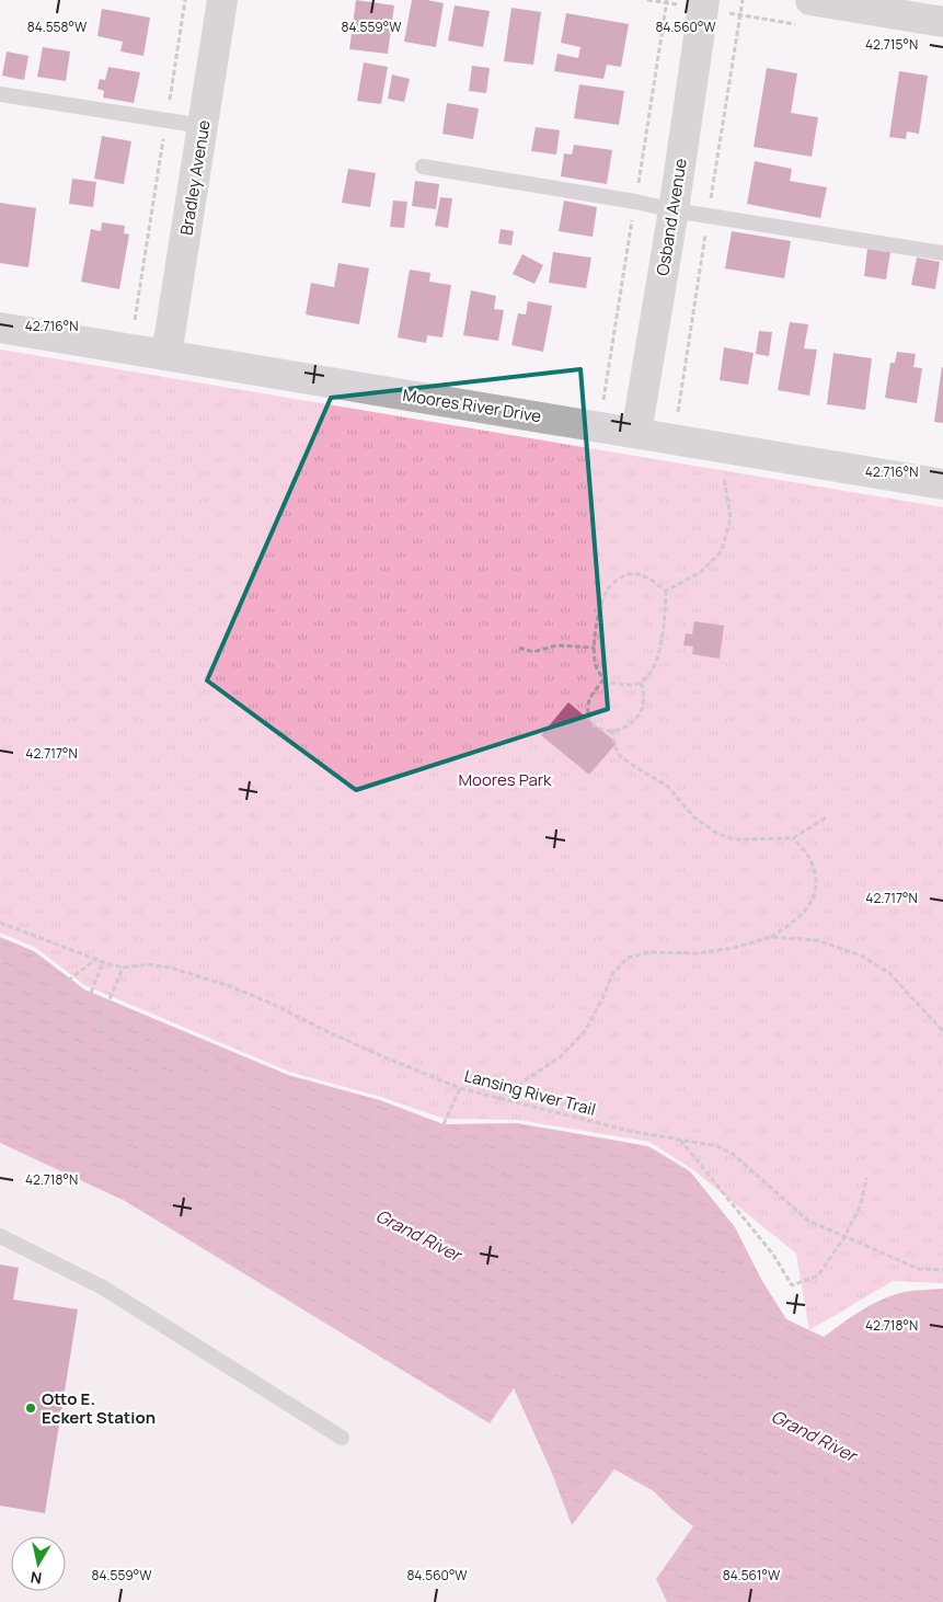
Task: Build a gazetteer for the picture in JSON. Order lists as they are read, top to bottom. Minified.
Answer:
{"streets":{"street":["Bradley Avenue","Osband Avenue","Moores River Drive"],"path":["Lansing River Trail"]},"crossings":[["Bradley Avenue","Moores River Drive"],["Osband Avenue","Moores River Drive"]],"water":["Grand River"],"parks":["Moores Park"],"places":["Otto E. Eckert Station"],"north":"bottom","coordinates":["84.558°W","84.559°W","84.560°W","42.715°N","42.716°N","42.717°N","42.718°N","84.561°W"]}
